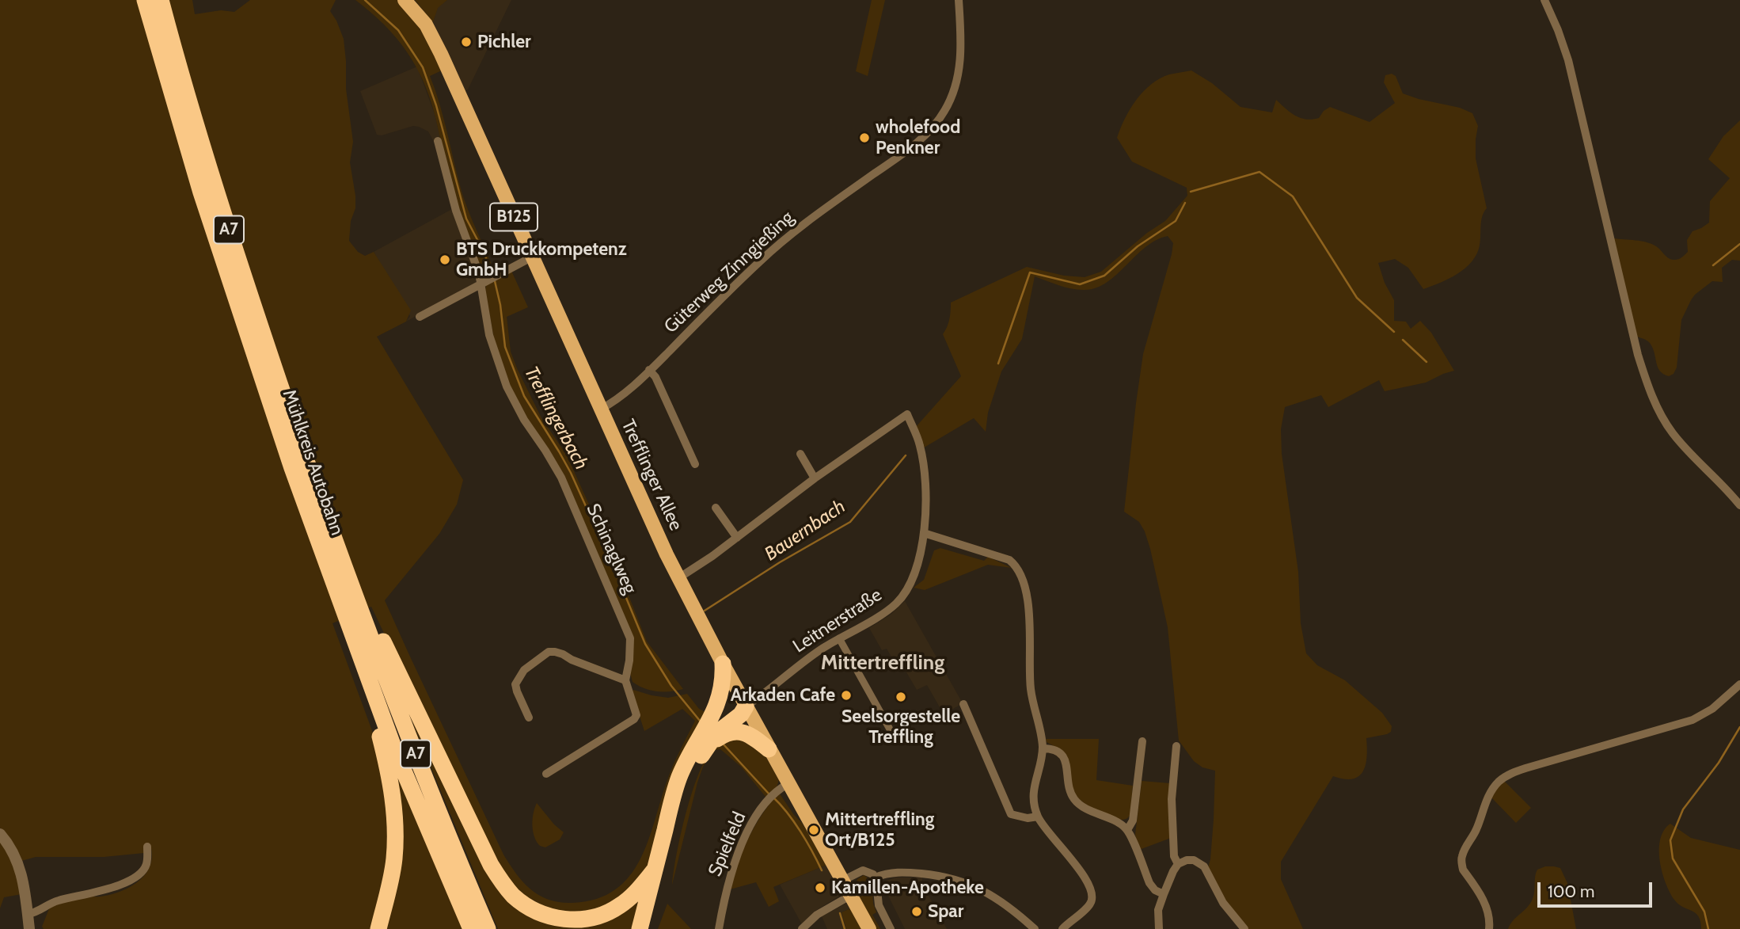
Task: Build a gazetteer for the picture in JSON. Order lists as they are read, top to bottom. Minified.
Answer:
{"streets":{"highway":["A7","Mühlkreis Autobahn"],"main road":["B125","Trefflinger Allee"],"street":["Güterweg Zinngießing","Schinaglweg","Leitnerstraße","Spielfeld"]},"crossings":[["Güterweg Zinngießing","Trefflinger Allee"],["Trefflinger Allee","Leitnerstraße"],["Trefflinger Allee","Spielfeld"]],"districts":["Mittertreffling"],"water":["Trefflingerbach","Bauernbach"],"places":["Pichler","wholefood Penkner","BTS Druckkompetenz GmbH","Arkaden Cafe","Seelsorgestelle Treffling","Mittertreffling Ort/B125","Kamillen-Apotheke","Spar"],"scale_bar":"100 m"}
